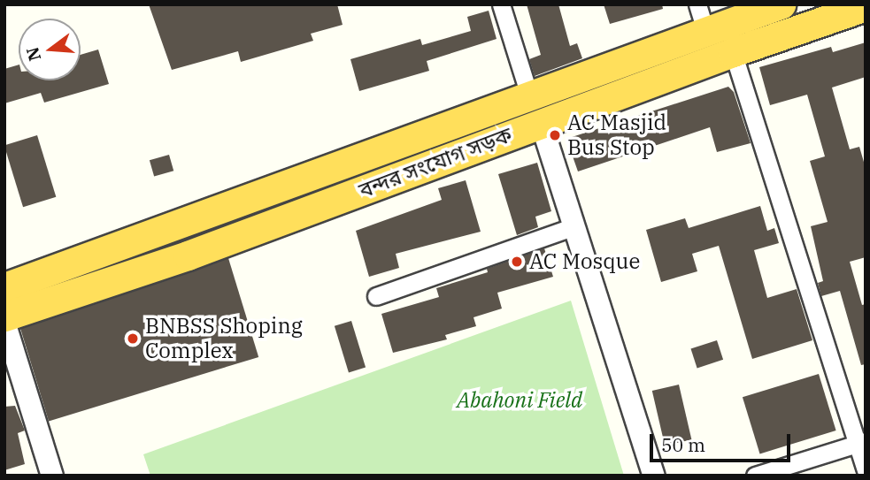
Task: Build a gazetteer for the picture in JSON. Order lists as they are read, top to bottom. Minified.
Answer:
{"streets":{"highway":["বন্দর সংযোগ সড়ক"]},"parks":["Abahoni Field"],"places":["AC Masjid Bus Stop","AC Mosque","BNBSS Shoping Complex"],"scale_bar":"50 m","north":"left"}
